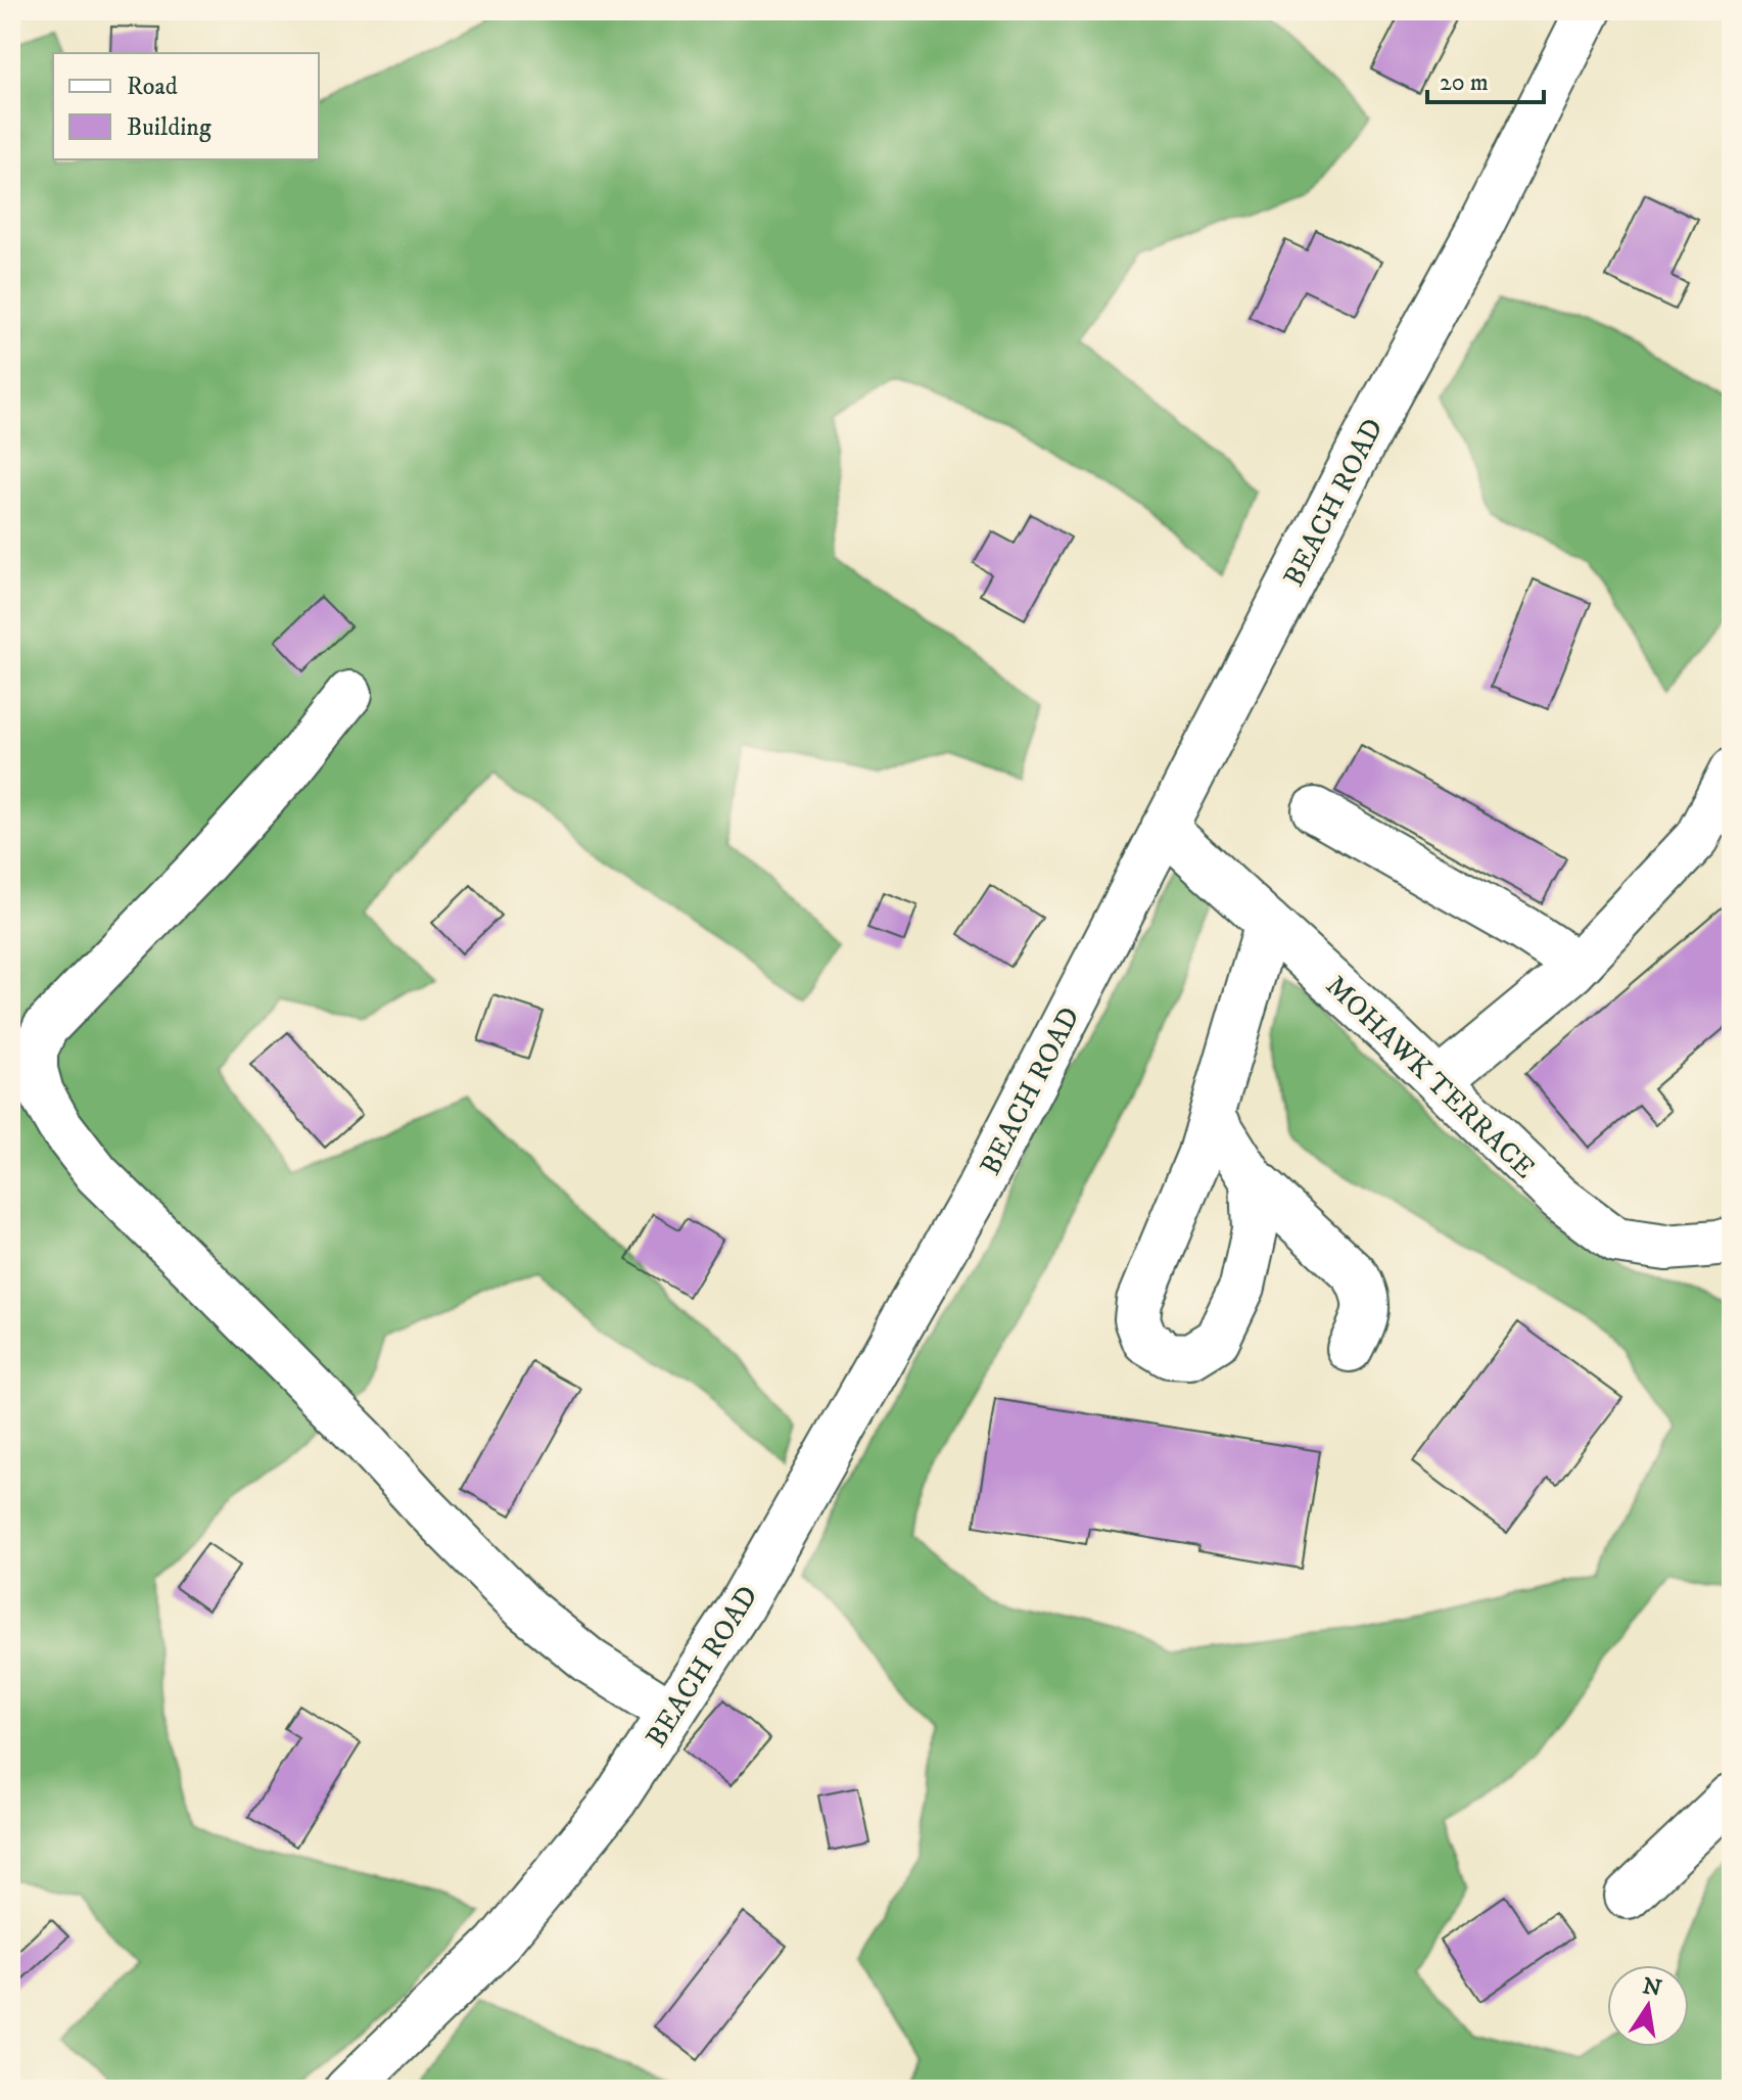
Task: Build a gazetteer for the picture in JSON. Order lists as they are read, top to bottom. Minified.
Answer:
{"streets":{"street":["BEACH ROAD","MOHAWK TERRACE"]},"crossings":[["BEACH ROAD","MOHAWK TERRACE"]],"legend":["Road","Building"],"scale_bar":"20 m","north":"top"}
